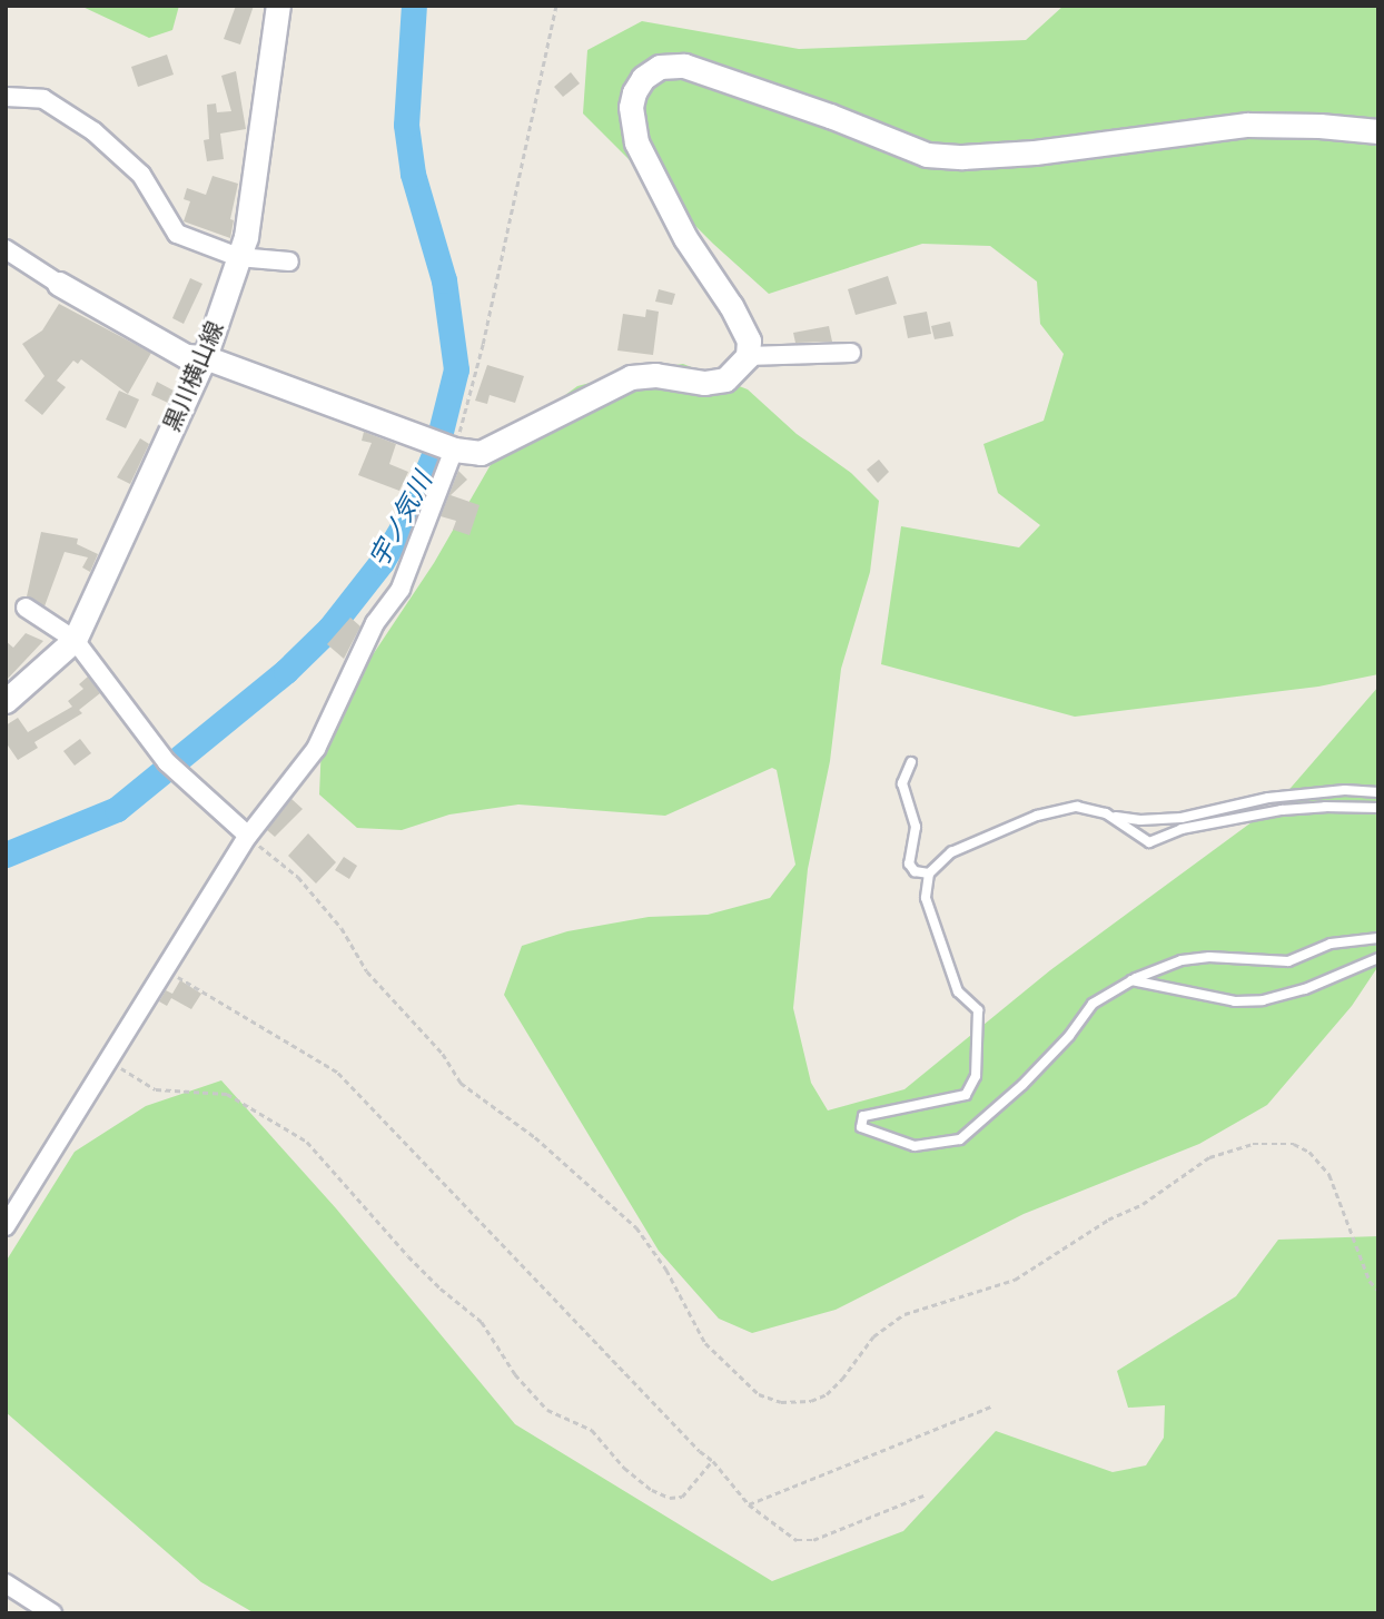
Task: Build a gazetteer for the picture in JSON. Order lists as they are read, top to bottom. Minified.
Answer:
{"streets":{"street":["黒川横山線"]},"water":["宇ノ気川"]}
